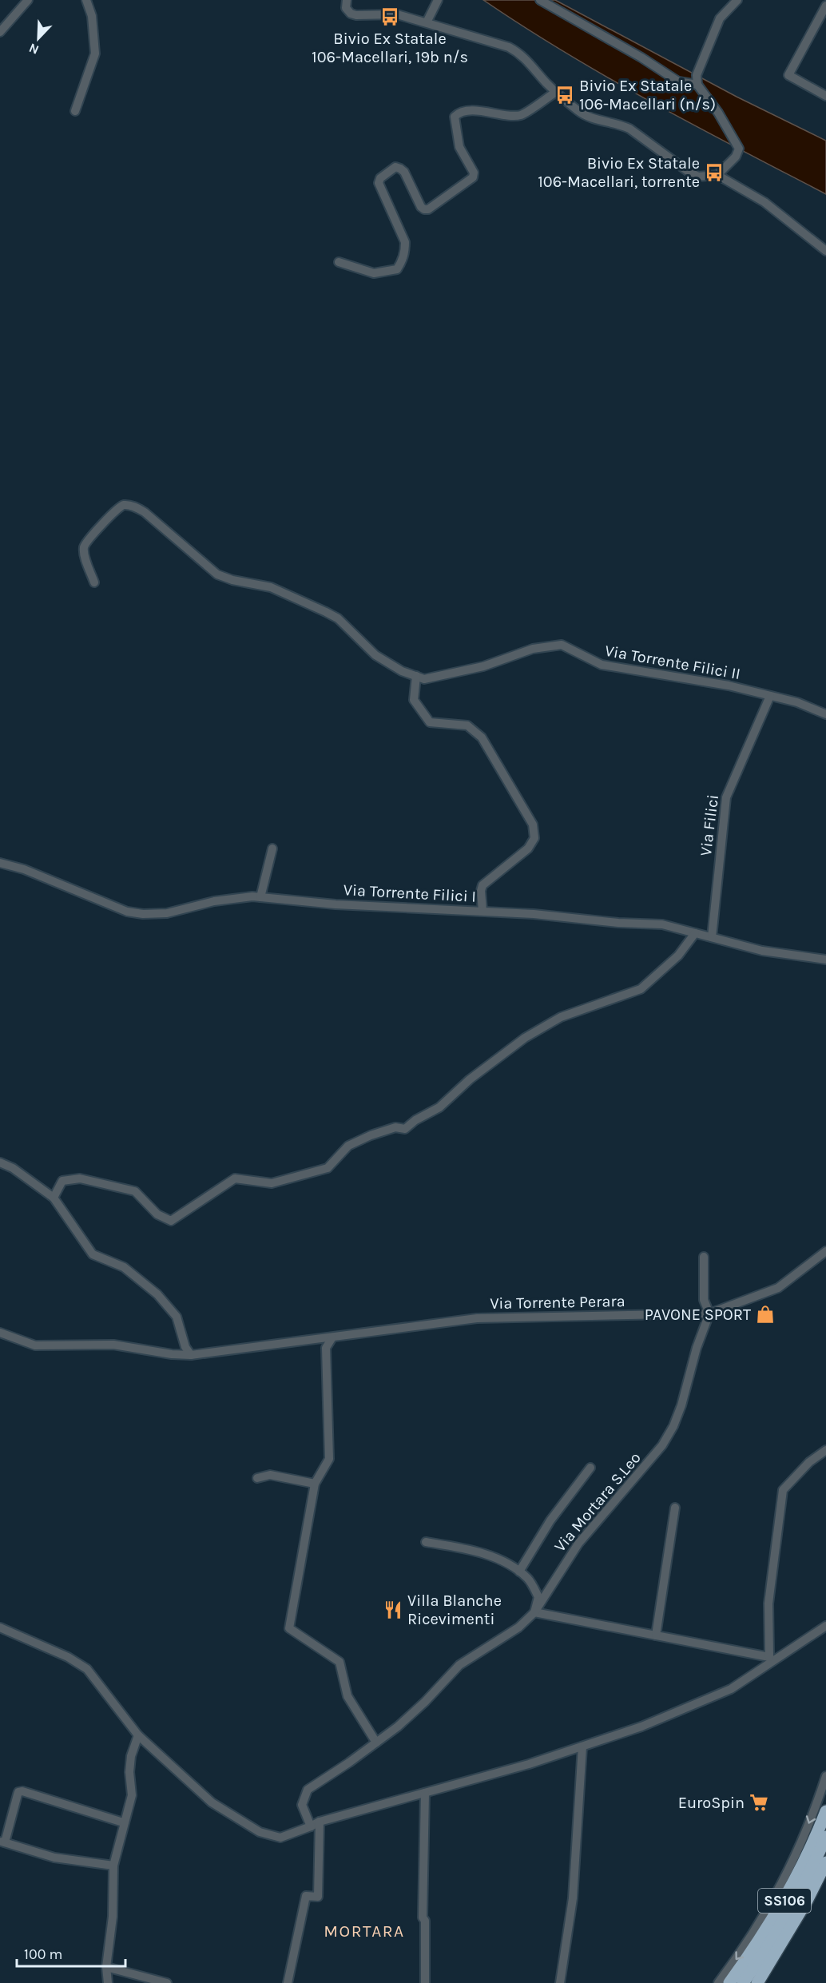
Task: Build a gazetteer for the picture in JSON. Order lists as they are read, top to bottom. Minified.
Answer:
{"streets":{"highway":["SS106"],"street":["Via Torrente Filici II","Via Filici","Via Torrente Filici I","Via Torrente Perara","Via Mortara S.Leo"]},"crossings":[["Via Torrente Filici II","Via Filici"],["Via Filici","Via Torrente Filici I"],["Via Torrente Perara","Via Mortara S.Leo"]],"districts":["MORTARA"],"places":{"bus stop":["Bivio Ex Statale 106-Macellari, 19b n/s","Bivio Ex Statale 106-Macellari (n/s)","Bivio Ex Statale 106-Macellari, torrente"],"shop":["PAVONE SPORT"],"restaurant":["Villa Blanche Ricevimenti"],"supermarket":["EuroSpin"]},"scale_bar":"100 m","north":"bottom left"}
